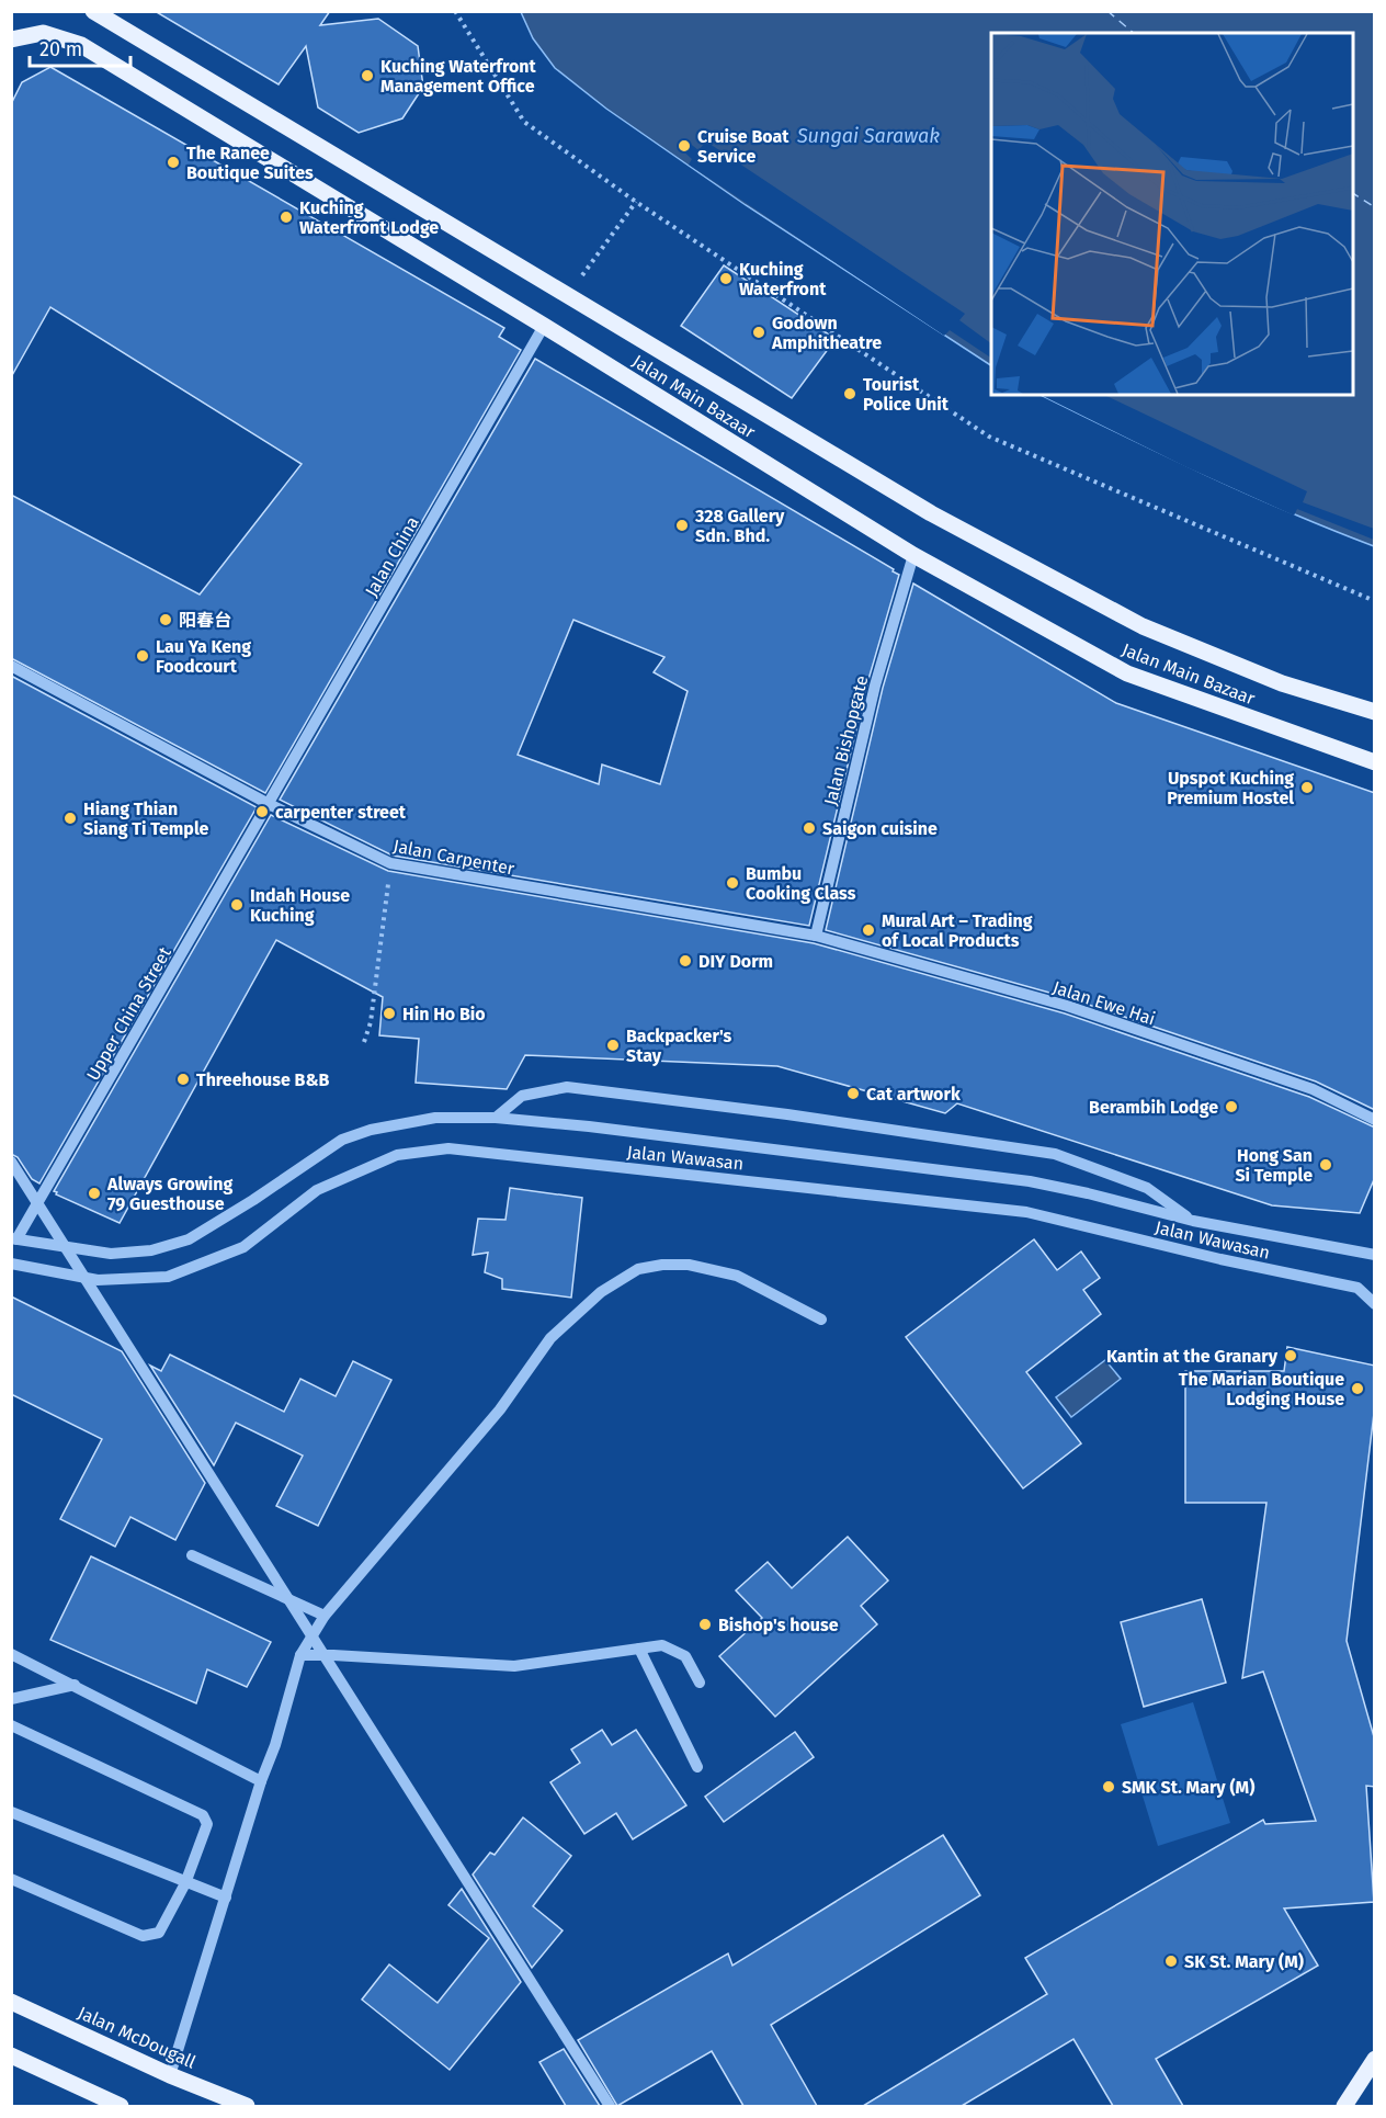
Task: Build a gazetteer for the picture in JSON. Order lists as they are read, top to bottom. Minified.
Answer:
{"streets":{"main road":["Jalan Main Bazaar","Jalan McDougall"],"street":["Jalan China","Jalan Bishopgate","Jalan Carpenter","Jalan Ewe Hai","Upper China Street","Jalan Wawasan"]},"crossings":[["Jalan Main Bazaar","Jalan China"],["Jalan Main Bazaar","Jalan Bishopgate"],["Jalan China","Jalan Carpenter"],["Jalan China","Upper China Street"],["Jalan Bishopgate","Jalan Carpenter"],["Jalan Bishopgate","Jalan Ewe Hai"],["Jalan Carpenter","Jalan Ewe Hai"],["Jalan Carpenter","Upper China Street"],["Upper China Street","Jalan Wawasan"]],"water":["Sungai Sarawak"],"places":["Kuching Waterfront Management Office","Cruise Boat Service","The Ranee Boutique Suites","Kuching Waterfront Lodge","Kuching Waterfront","Godown Amphitheatre","Tourist Police Unit","328 Gallery Sdn. Bhd.","阳春台","Lau Ya Keng Foodcourt","Upspot Kuching Premium Hostel","carpenter street","Hiang Thian Siang Ti Temple","Saigon cuisine","Bumbu Cooking Class","Indah House Kuching","Mural Art – Trading of Local Products","DIY Dorm","Hin Ho Bio","Backpacker's Stay","Threehouse B&B","Cat artwork","Berambih Lodge","Hong San Si Temple","Always Growing 79 Guesthouse","Kantin at the Granary","The Marian Boutique Lodging House","Bishop's house","SMK St. Mary (M)","SK St. Mary (M)"],"scale_bar":"20 m"}
